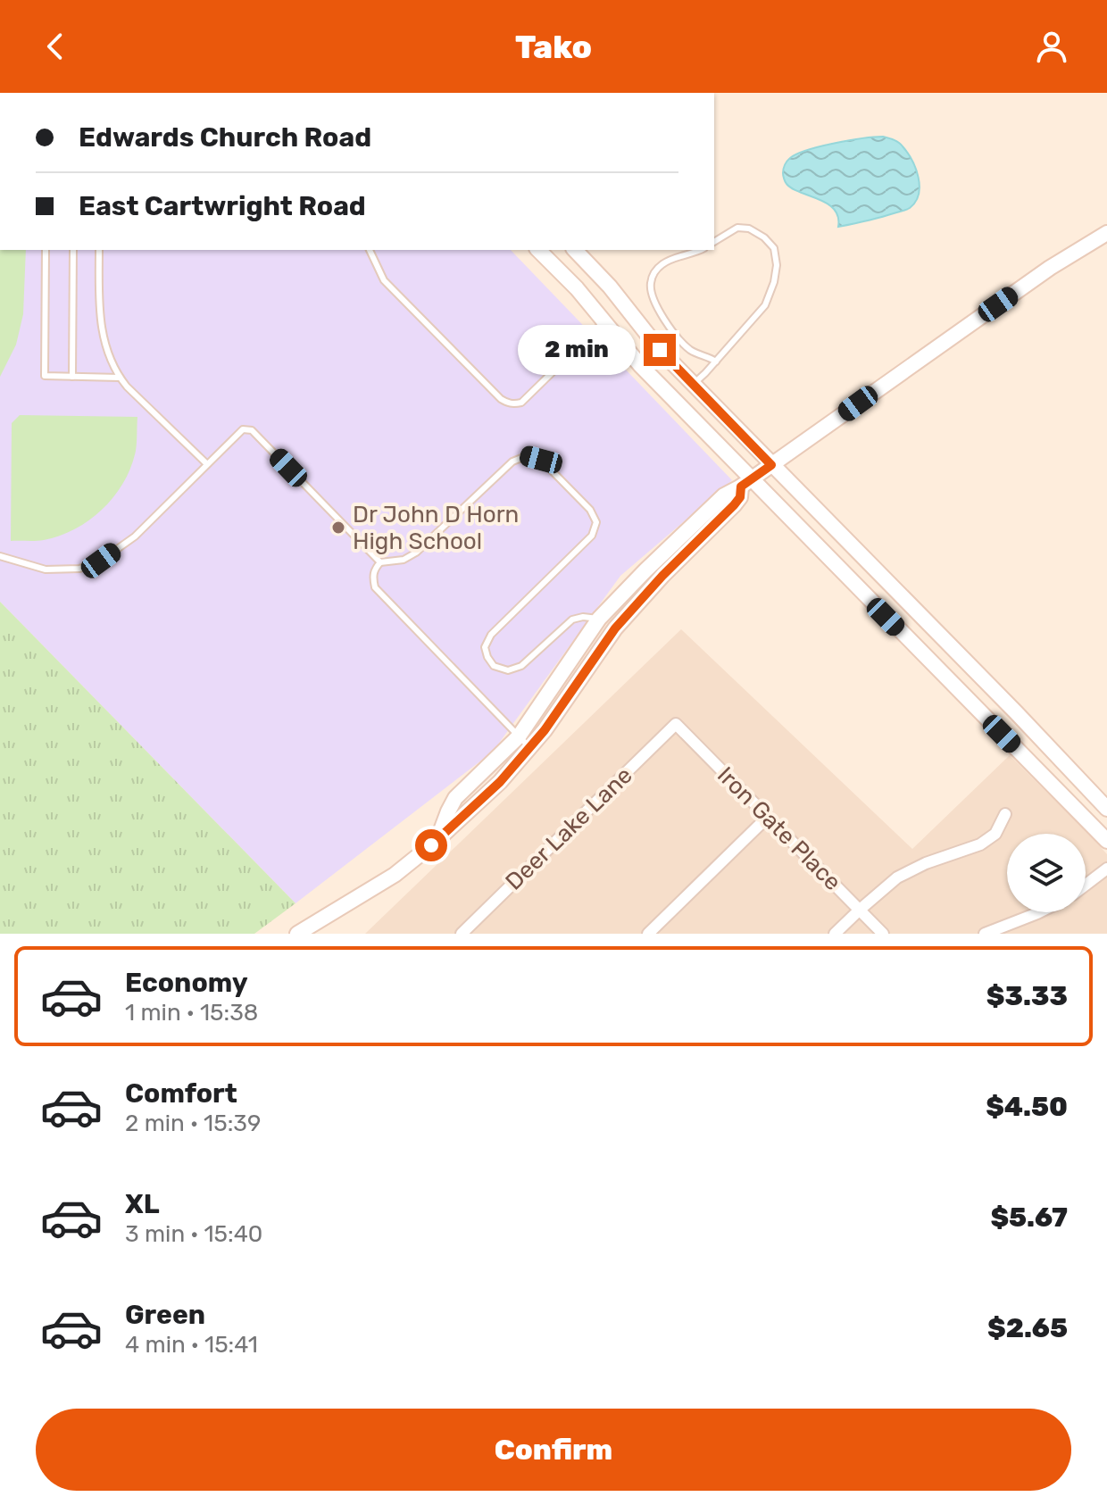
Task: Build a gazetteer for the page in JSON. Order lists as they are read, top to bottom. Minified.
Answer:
{"streets":{"street":["Deer Lake Lane","Iron Gate Place"]},"crossings":[["Deer Lake Lane","Iron Gate Place"]],"places":["Dr John D Horn High School"],"page":{"header":"Tako","banner":["Edwards Church Road","East Cartwright Road"],"bubble":"2 min","list":[{"name":"Economy","note":"1 min · 15:38","value":"$3.33"},{"name":"Comfort","note":"2 min · 15:39","value":"$4.50"},{"name":"XL","note":"3 min · 15:40","value":"$5.67"},{"name":"Green","note":"4 min · 15:41","value":"$2.65"}],"buttons":"Confirm"}}
